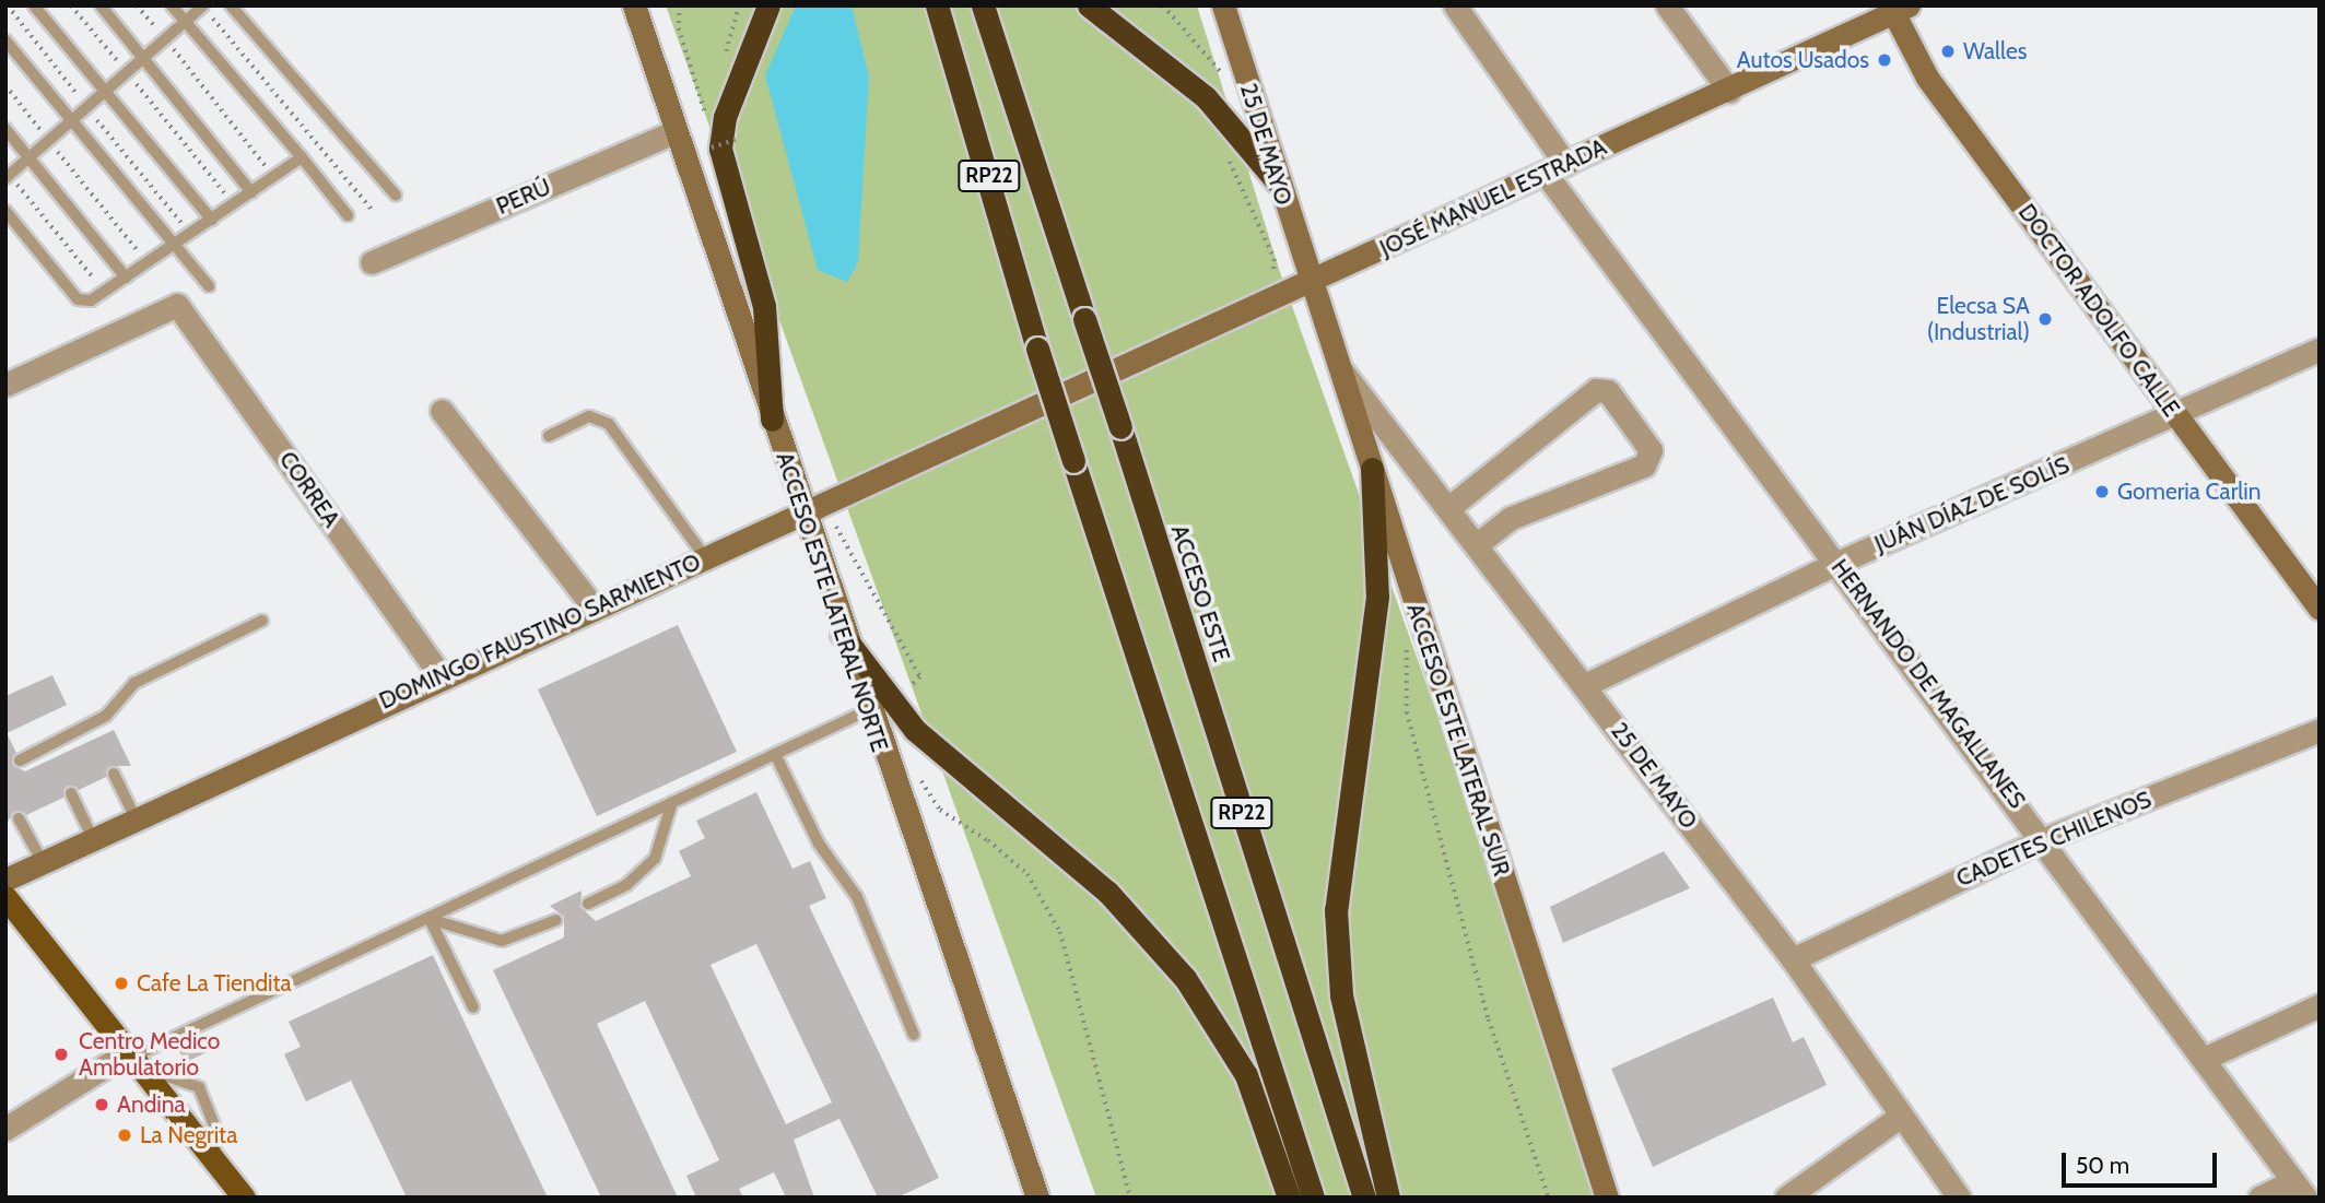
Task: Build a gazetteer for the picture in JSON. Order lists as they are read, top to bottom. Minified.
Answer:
{"streets":{"highway":["RP22","ACCESO ESTE"],"main road":["25 DE MAYO","JOSÉ MANUEL ESTRADA","DOCTOR ADOLFO CALLE","ACCESO ESTE LATERAL NORTE","DOMINGO FAUSTINO SARMIENTO","ACCESO ESTE LATERAL SUR"],"street":["PERÚ","CORREA","JUÁN DÍAZ DE SOLÍS","HERNANDO DE MAGALLANES","CADETES CHILENOS"]},"crossings":[["25 DE MAYO","JOSÉ MANUEL ESTRADA"],["25 DE MAYO","JUÁN DÍAZ DE SOLÍS"],["25 DE MAYO","ACCESO ESTE LATERAL SUR"],["25 DE MAYO","CADETES CHILENOS"],["PERÚ","ACCESO ESTE LATERAL NORTE"],["JOSÉ MANUEL ESTRADA","DOCTOR ADOLFO CALLE"],["JOSÉ MANUEL ESTRADA","DOMINGO FAUSTINO SARMIENTO"],["JOSÉ MANUEL ESTRADA","HERNANDO DE MAGALLANES"],["JOSÉ MANUEL ESTRADA","ACCESO ESTE LATERAL SUR"],["DOCTOR ADOLFO CALLE","JUÁN DÍAZ DE SOLÍS"],["CORREA","DOMINGO FAUSTINO SARMIENTO"],["JUÁN DÍAZ DE SOLÍS","HERNANDO DE MAGALLANES"],["ACCESO ESTE LATERAL NORTE","DOMINGO FAUSTINO SARMIENTO"],["HERNANDO DE MAGALLANES","CADETES CHILENOS"]],"places":["Walles","Autos Usados","Elecsa SA (Industrial)","Gomeria Carlin","Cafe La Tiendita","Centro Medico Ambulatorio","Andina","La Negrita"],"scale_bar":"50 m"}
